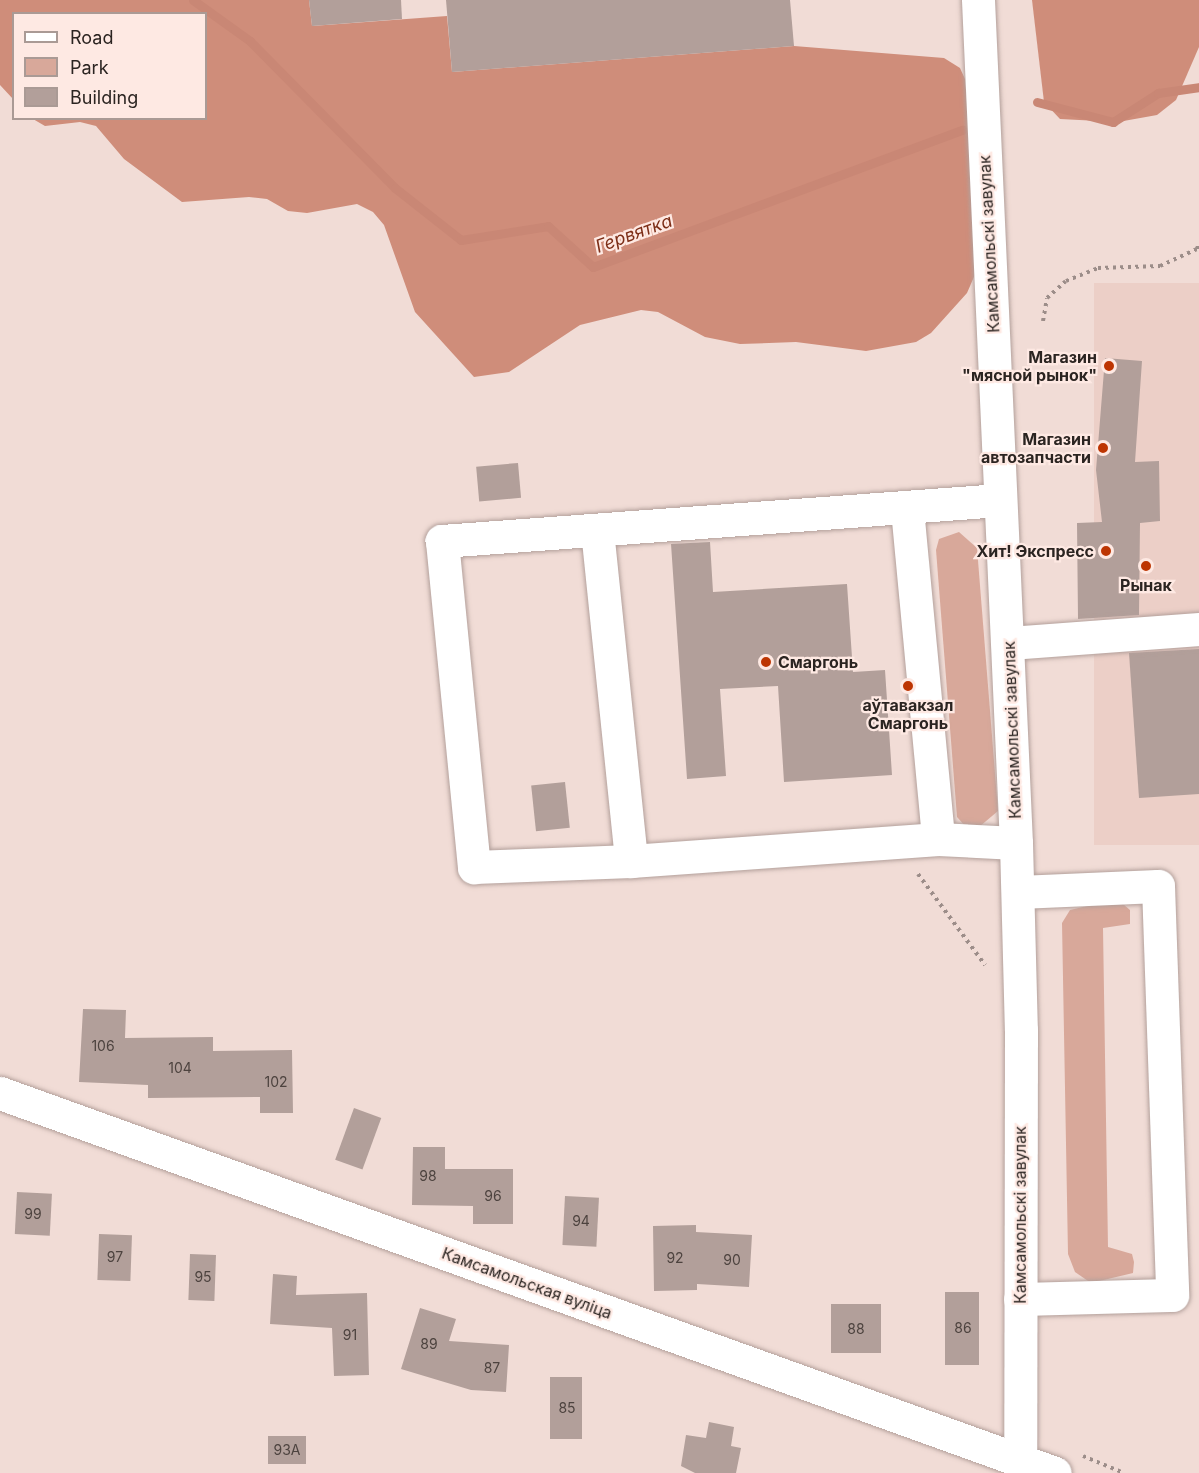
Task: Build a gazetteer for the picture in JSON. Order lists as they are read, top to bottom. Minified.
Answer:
{"streets":{"street":["Камсамольскі завулак","Камсамольская вуліца"]},"crossings":[["Камсамольскі завулак","Камсамольская вуліца"]],"water":["Гервятка"],"places":["Магазин \"мясной рынок\"","Магазин автозапчасти","Хит! Экспресс","Рынак","Смаргонь","аўтавакзал Смаргонь"],"house_numbers":["106","104","102","98","96","99","94","97","92","90","95","86","88","91","89","87","85","93А"],"legend":["Road","Park","Building"]}
